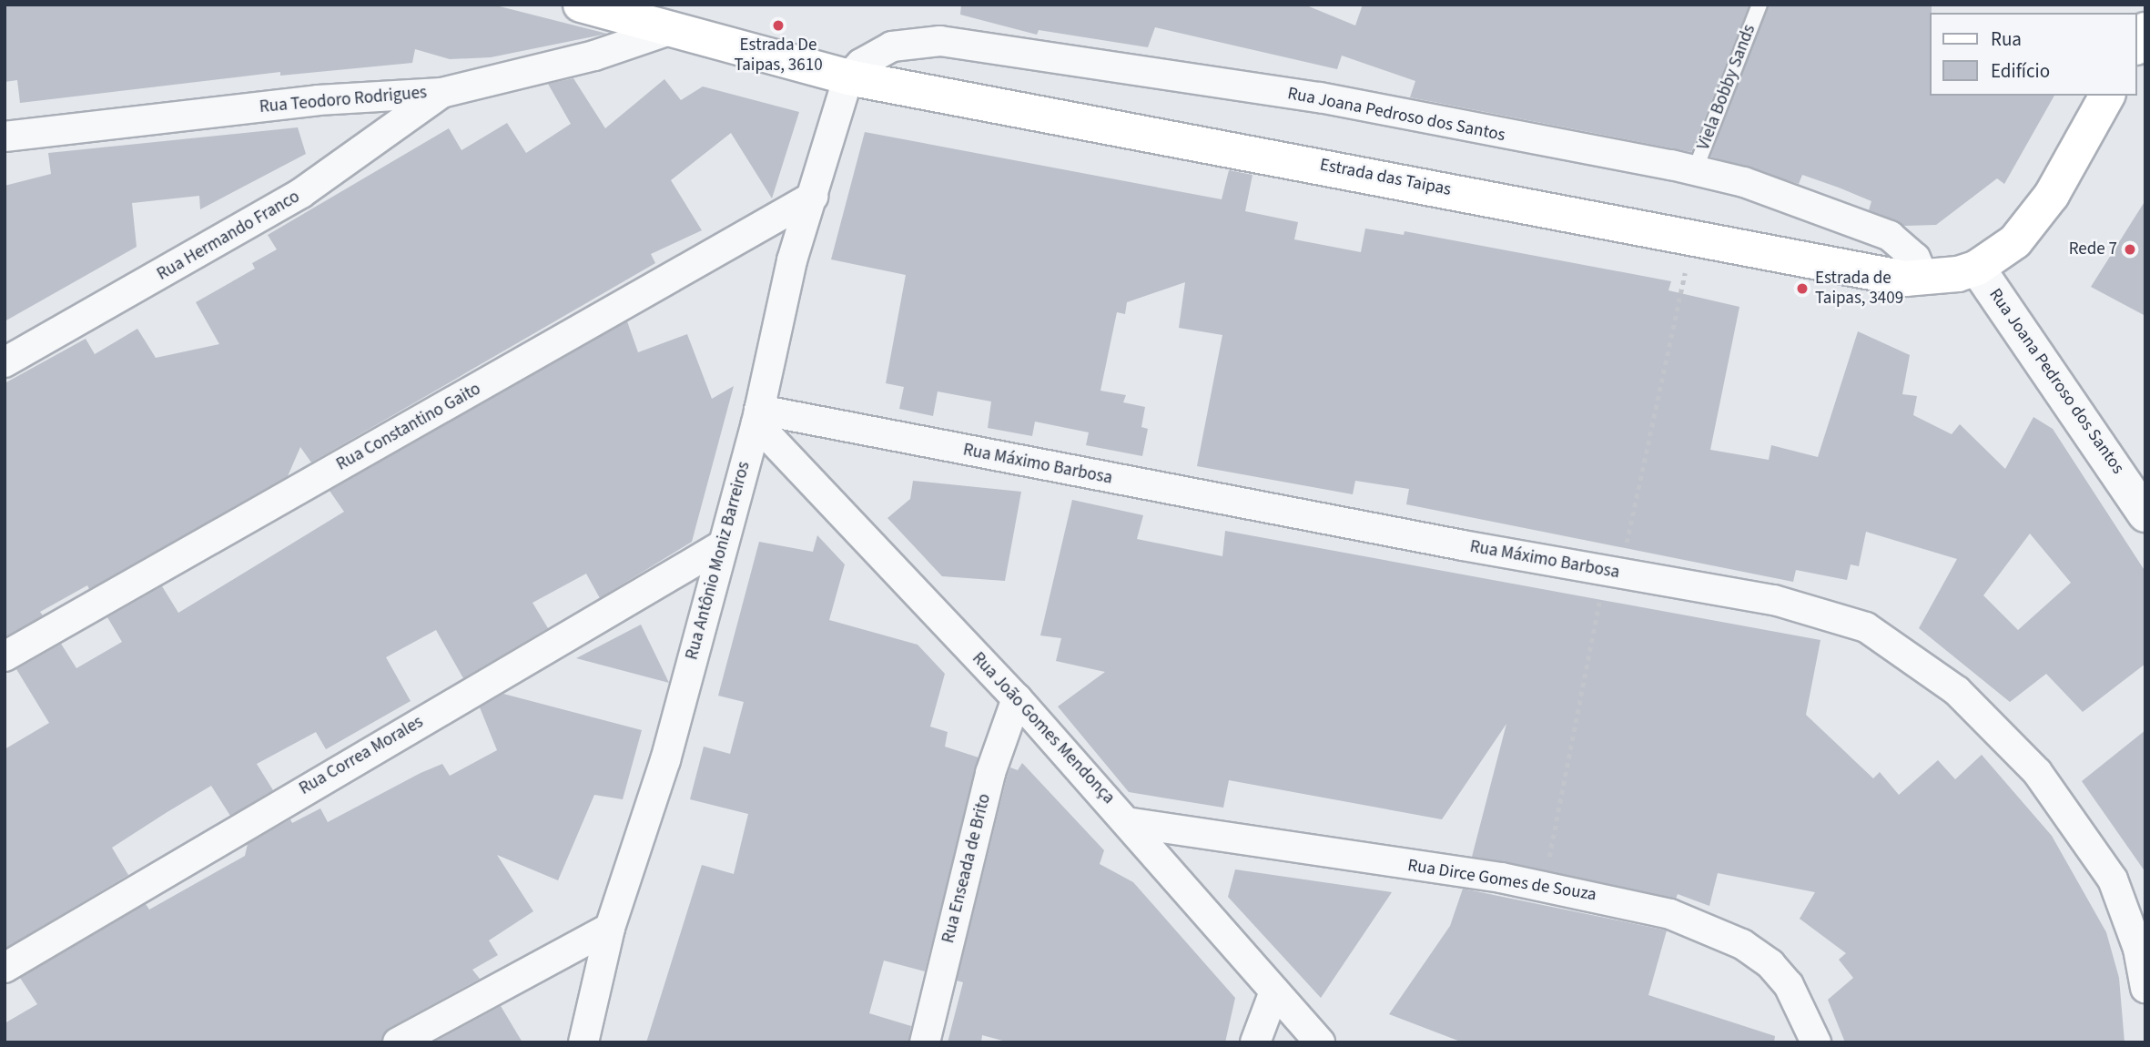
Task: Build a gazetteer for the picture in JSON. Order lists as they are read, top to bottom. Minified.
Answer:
{"streets":{"main road":["Estrada das Taipas"],"street":["Rua Teodoro Rodrigues","Rua Joana Pedroso dos Santos","Rua Hermando Franco","Rua Constantino Gaito","Rua Máximo Barbosa","Rua Antônio Moniz Barreiros","Rua João Gomes Mendonça","Rua Correa Morales","Rua Enseada de Brito","Rua Dirce Gomes de Souza"],"lane":["Viela Bobby Sands"]},"crossings":[["Viela Bobby Sands","Rua Joana Pedroso dos Santos"],["Rua Teodoro Rodrigues","Estrada das Taipas"],["Rua Teodoro Rodrigues","Rua Hermando Franco"],["Rua Joana Pedroso dos Santos","Estrada das Taipas"],["Rua Joana Pedroso dos Santos","Rua Antônio Moniz Barreiros"],["Estrada das Taipas","Rua Antônio Moniz Barreiros"],["Rua Constantino Gaito","Rua Antônio Moniz Barreiros"],["Rua Máximo Barbosa","Rua Antônio Moniz Barreiros"],["Rua Máximo Barbosa","Rua João Gomes Mendonça"],["Rua Antônio Moniz Barreiros","Rua João Gomes Mendonça"],["Rua Antônio Moniz Barreiros","Rua Correa Morales"],["Rua João Gomes Mendonça","Rua Enseada de Brito"],["Rua João Gomes Mendonça","Rua Dirce Gomes de Souza"]],"places":["Estrada De Taipas, 3610","Rede 7","Estrada de Taipas, 3409"],"legend":["Rua","Edifício"]}
